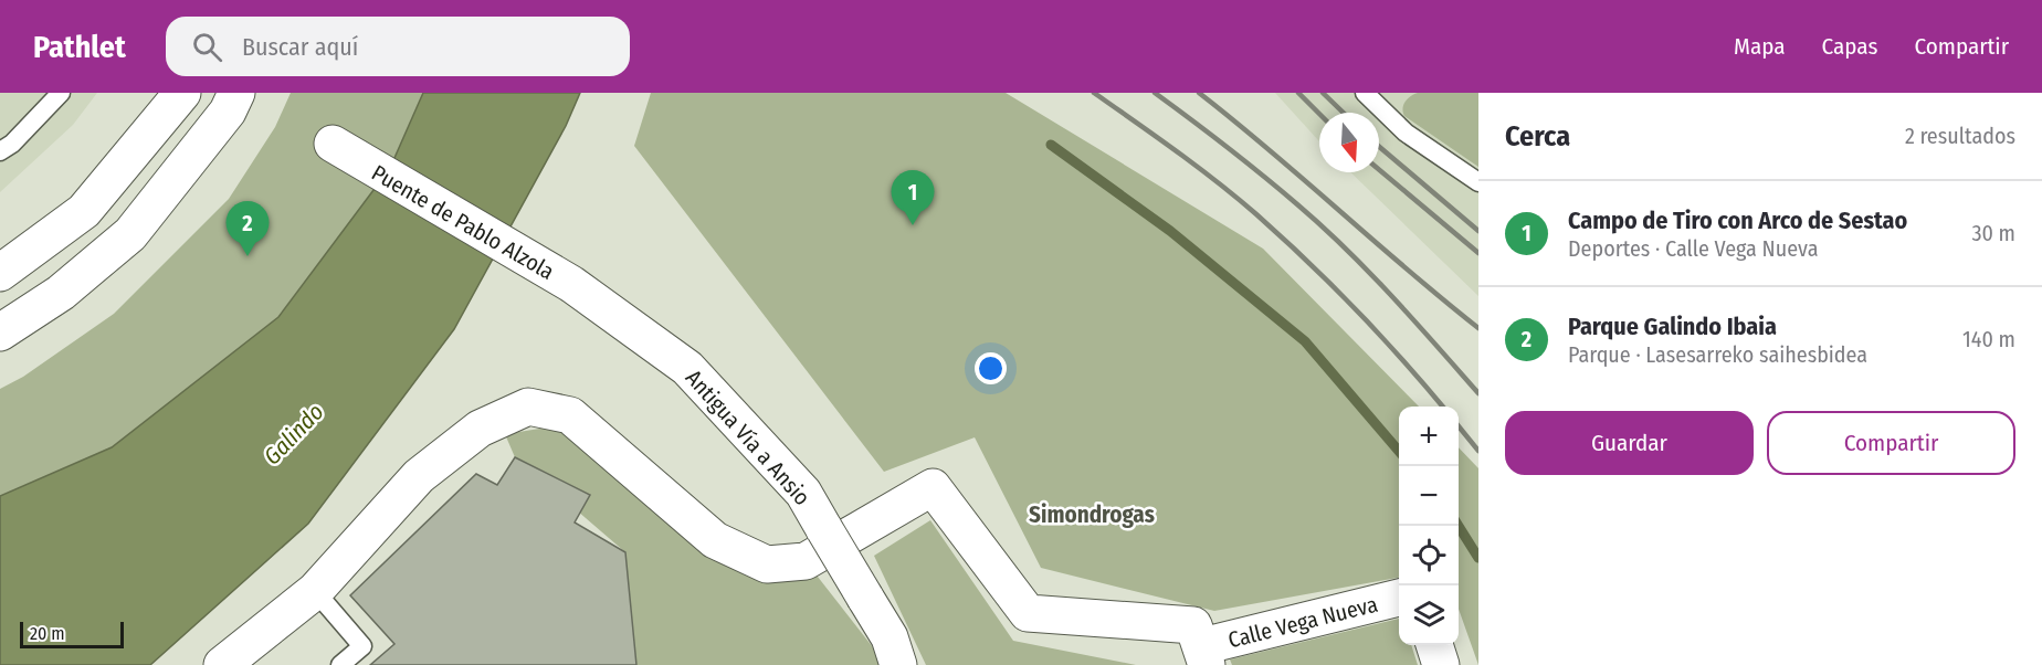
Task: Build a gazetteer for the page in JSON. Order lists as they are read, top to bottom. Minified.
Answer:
{"streets":{"street":["Puente de Pablo Alzola","Antigua Vía a Ansio","Calle Vega Nueva"]},"crossings":[["Puente de Pablo Alzola","Antigua Vía a Ansio"]],"districts":["Simondrogas"],"water":["Galindo"],"scale_bar":"20 m","north":"bottom","page":{"header":"Pathlet","search":"Buscar aquí","nav":["Mapa","Capas","Compartir"],"heading":["Cerca","2 resultados"],"pins":["1","2"],"list":[{"mark":"1","name":"Campo de Tiro con Arco de Sestao","note":"Deportes · Calle Vega Nueva","value":"30 m"},{"mark":"2","name":"Parque Galindo Ibaia","note":"Parque · Lasesarreko saihesbidea","value":"140 m"}],"buttons":["Guardar","Compartir"],"map_buttons":["+","−"],"scale":"20 m"}}
